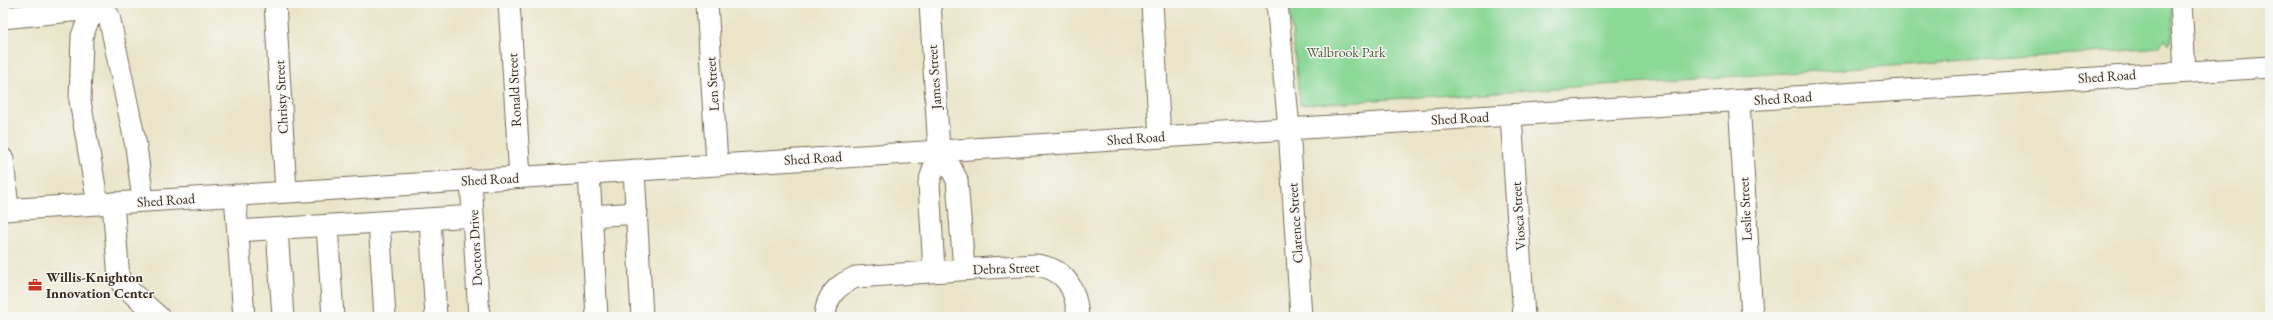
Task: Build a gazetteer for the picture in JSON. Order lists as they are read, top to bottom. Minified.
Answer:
{"streets":{"street":["Shed Road","James Street","Len Street","Ronald Street","Christy Street","Leslie Street","Viosca Street","Clarence Street","Doctors Drive","Debra Street"]},"crossings":[["Shed Road","James Street"],["Shed Road","Len Street"],["Shed Road","Ronald Street"],["Shed Road","Christy Street"],["Shed Road","Leslie Street"],["Shed Road","Viosca Street"],["Shed Road","Clarence Street"],["Shed Road","Doctors Drive"],["James Street","Debra Street"]],"parks":["Walbrook Park"],"places":{"office":["Willis-Knighton Innovation Center"]}}
